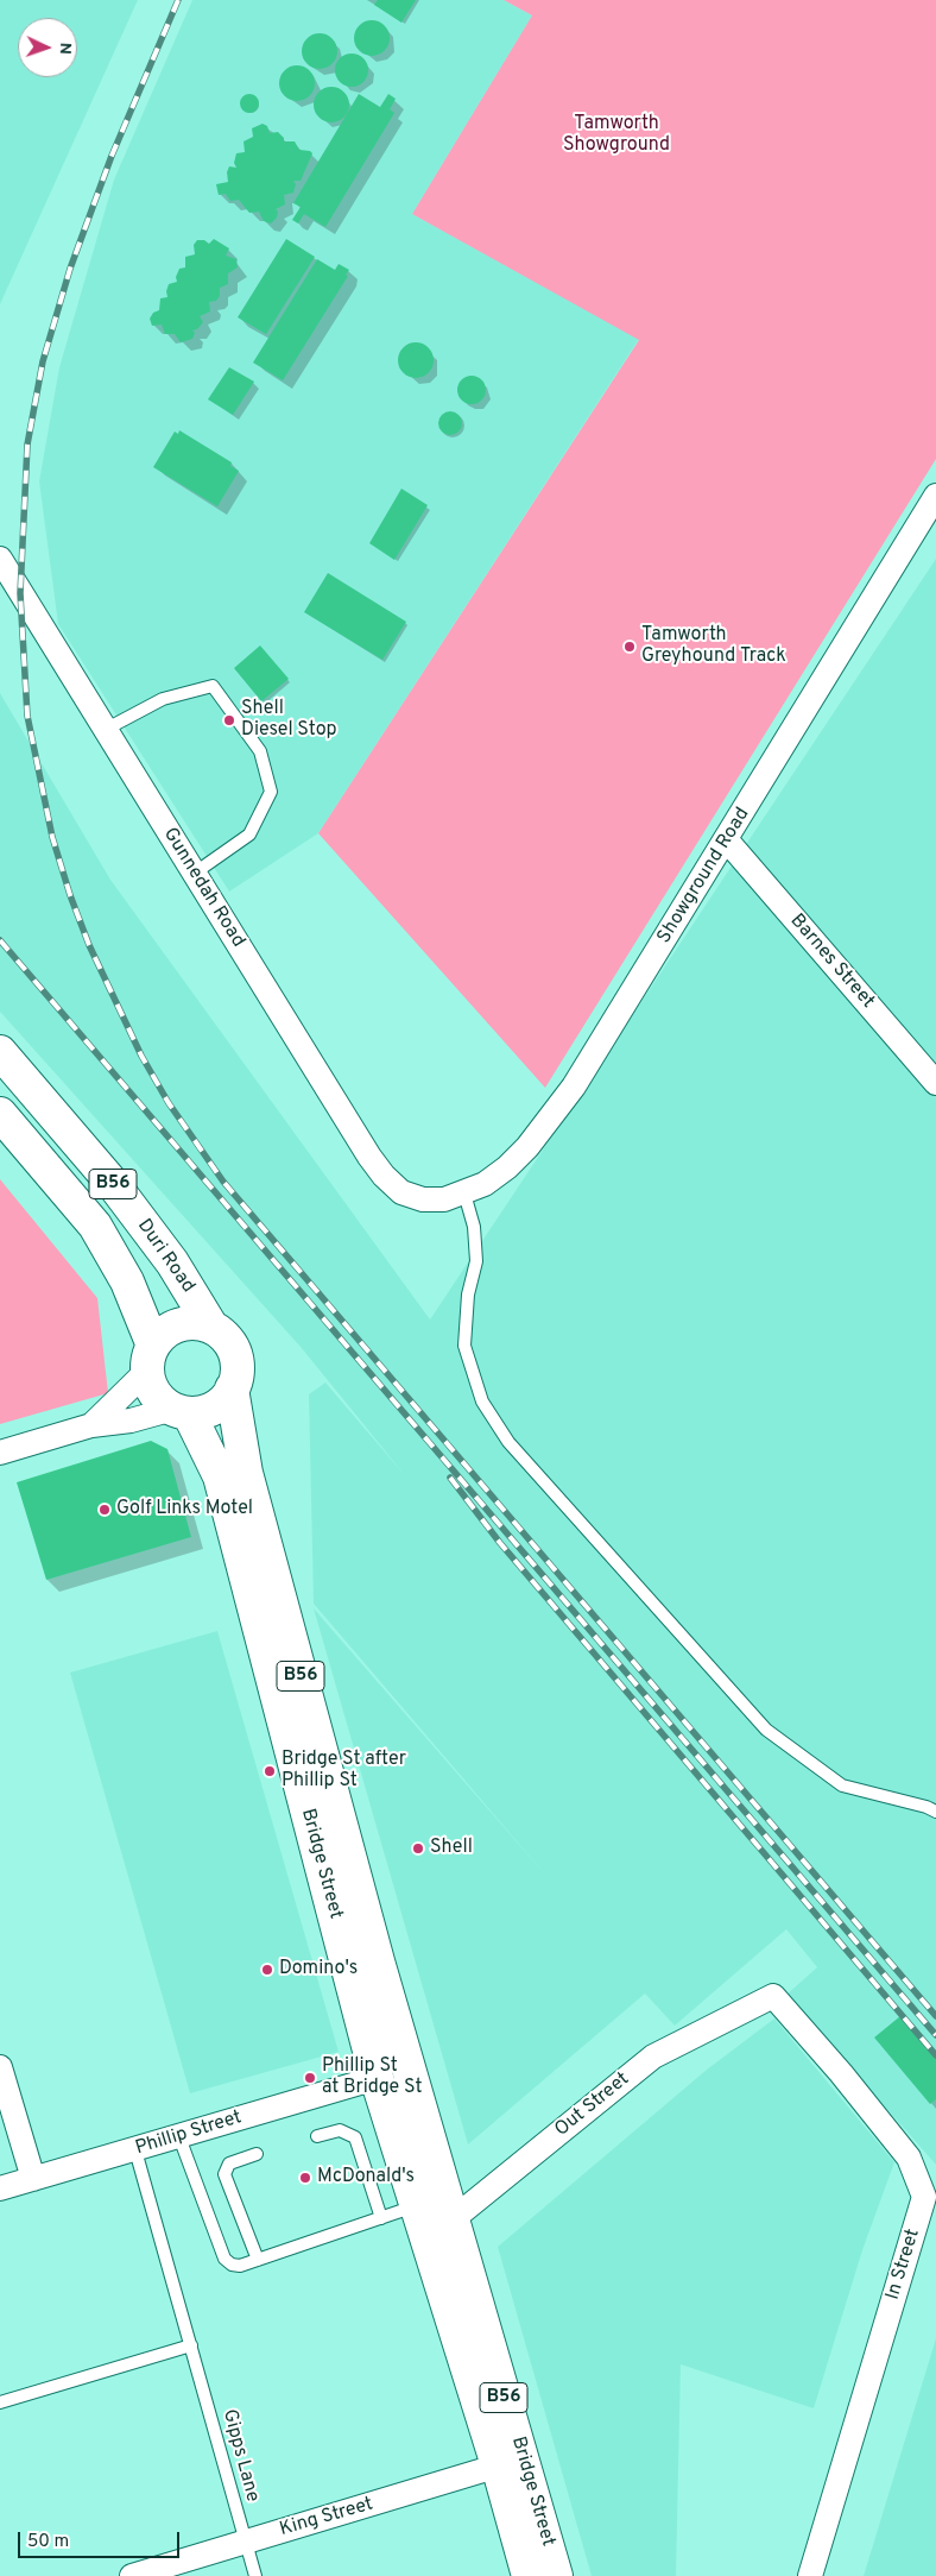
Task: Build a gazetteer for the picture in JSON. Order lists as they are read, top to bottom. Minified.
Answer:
{"streets":{"main road":["B56","Duri Road","Bridge Street"],"street":["Showground Road","Gunnedah Road","Barnes Street","Out Street","Phillip Street","In Street","King Street"],"lane":["Gipps Lane"]},"crossings":[["Showground Road","Gunnedah Road"],["Showground Road","Barnes Street"],["B56","Duri Road"],["B56","Bridge Street"],["Duri Road","Bridge Street"],["Bridge Street","Out Street"],["Bridge Street","Phillip Street"],["Bridge Street","King Street"],["Out Street","In Street"],["Phillip Street","Gipps Lane"],["Gipps Lane","King Street"]],"parks":["Tamworth Showground"],"places":["Tamworth Greyhound Track","Shell Diesel Stop","Golf Links Motel","Bridge St after Phillip St","Shell","Domino's","Phillip St at Bridge St","McDonald's"],"scale_bar":"50 m","north":"right"}
